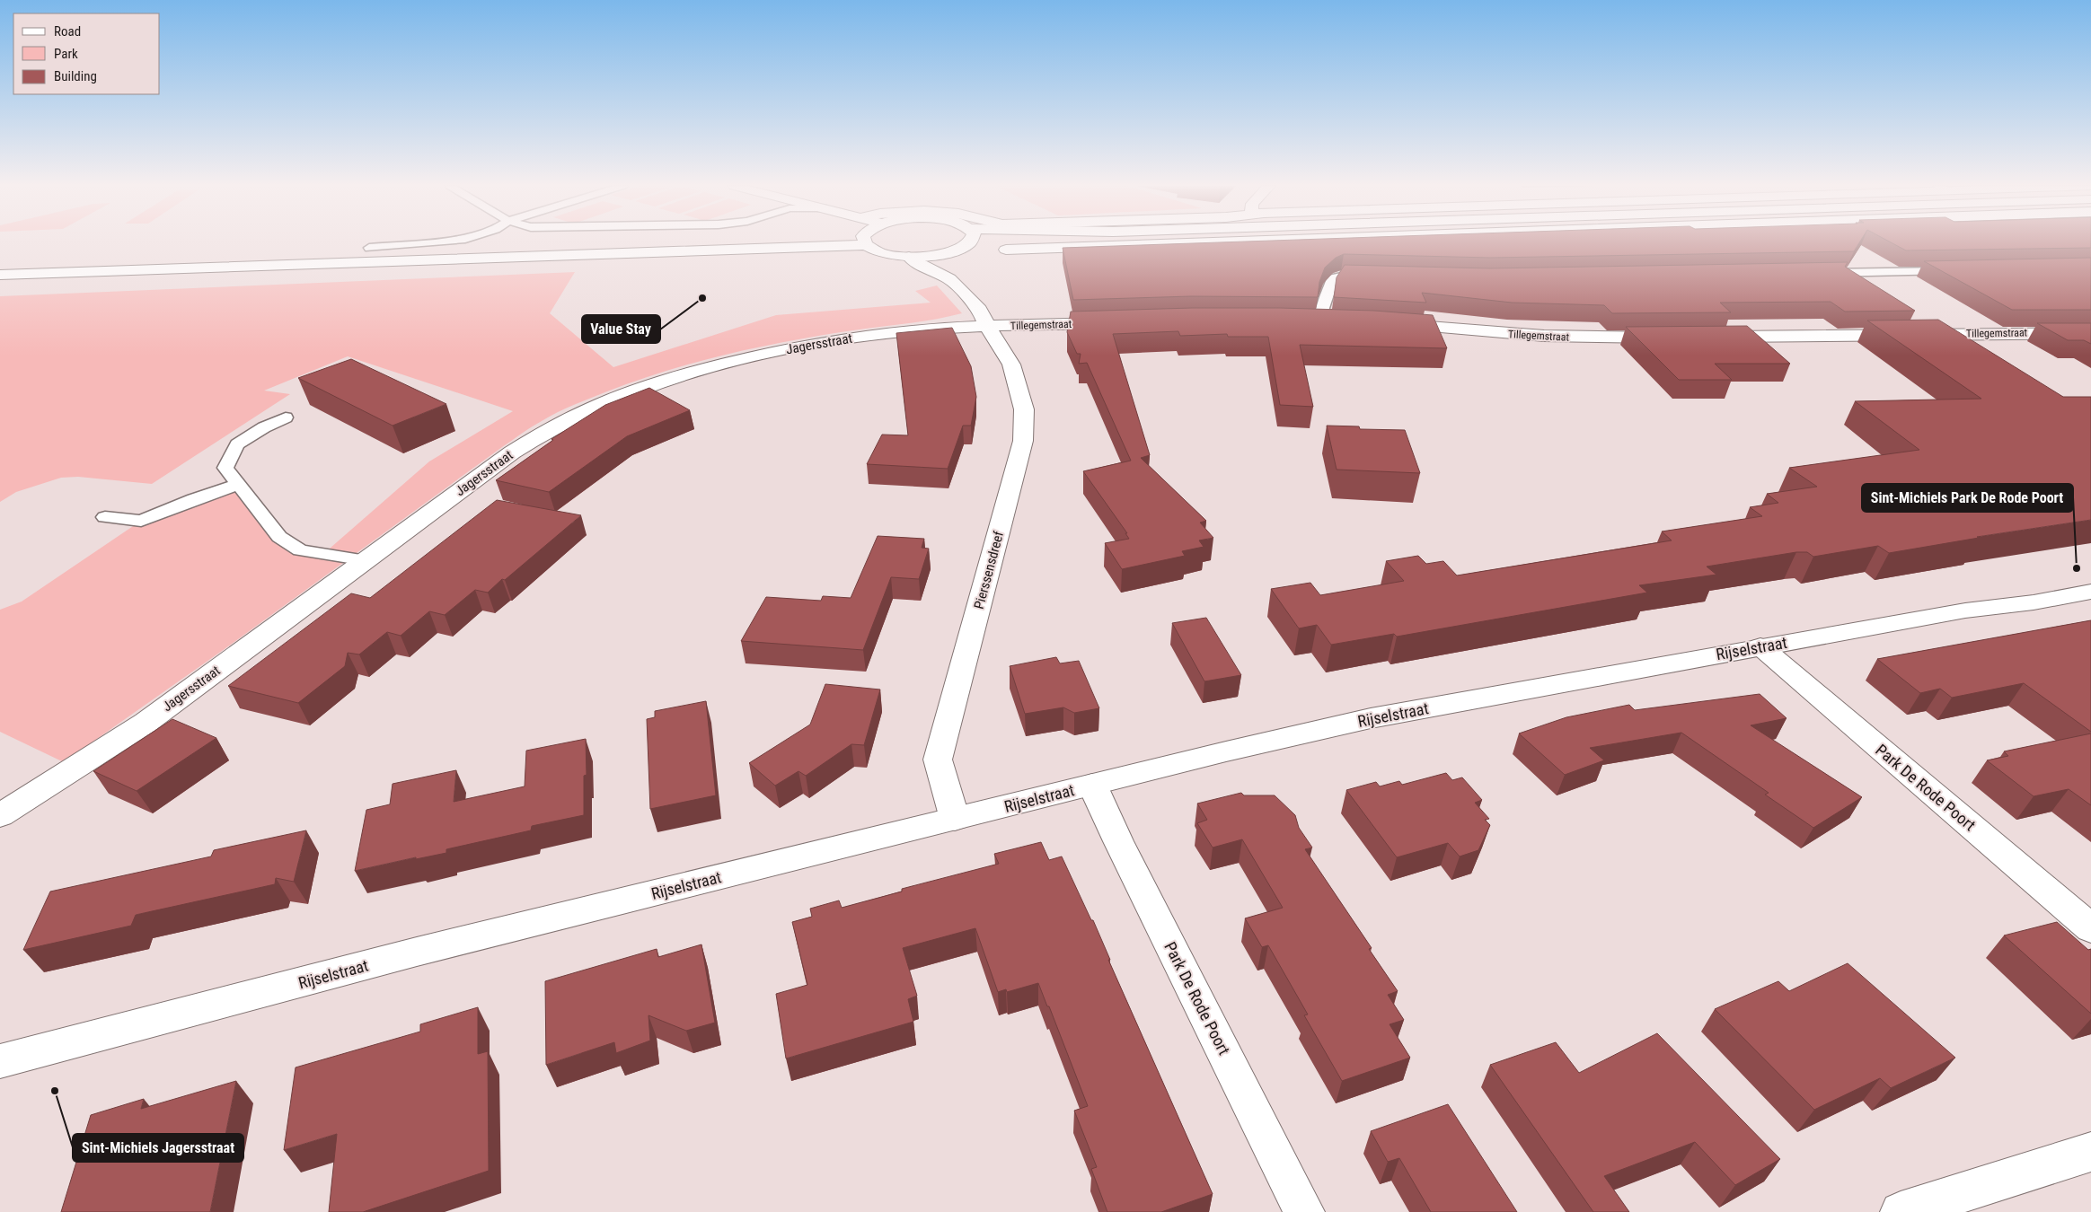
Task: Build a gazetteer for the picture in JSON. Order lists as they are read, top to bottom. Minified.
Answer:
{"streets":{"street":["Tillegemstraat","Jagersstraat","Pierssensdreef","Rijselstraat","Park De Rode Poort"]},"crossings":[["Tillegemstraat","Jagersstraat"],["Tillegemstraat","Pierssensdreef"],["Jagersstraat","Pierssensdreef"],["Pierssensdreef","Rijselstraat"],["Rijselstraat","Park De Rode Poort"]],"places":["Value Stay","Sint-Michiels Park De Rode Poort","Sint-Michiels Jagersstraat"],"legend":["Road","Park","Building"]}
